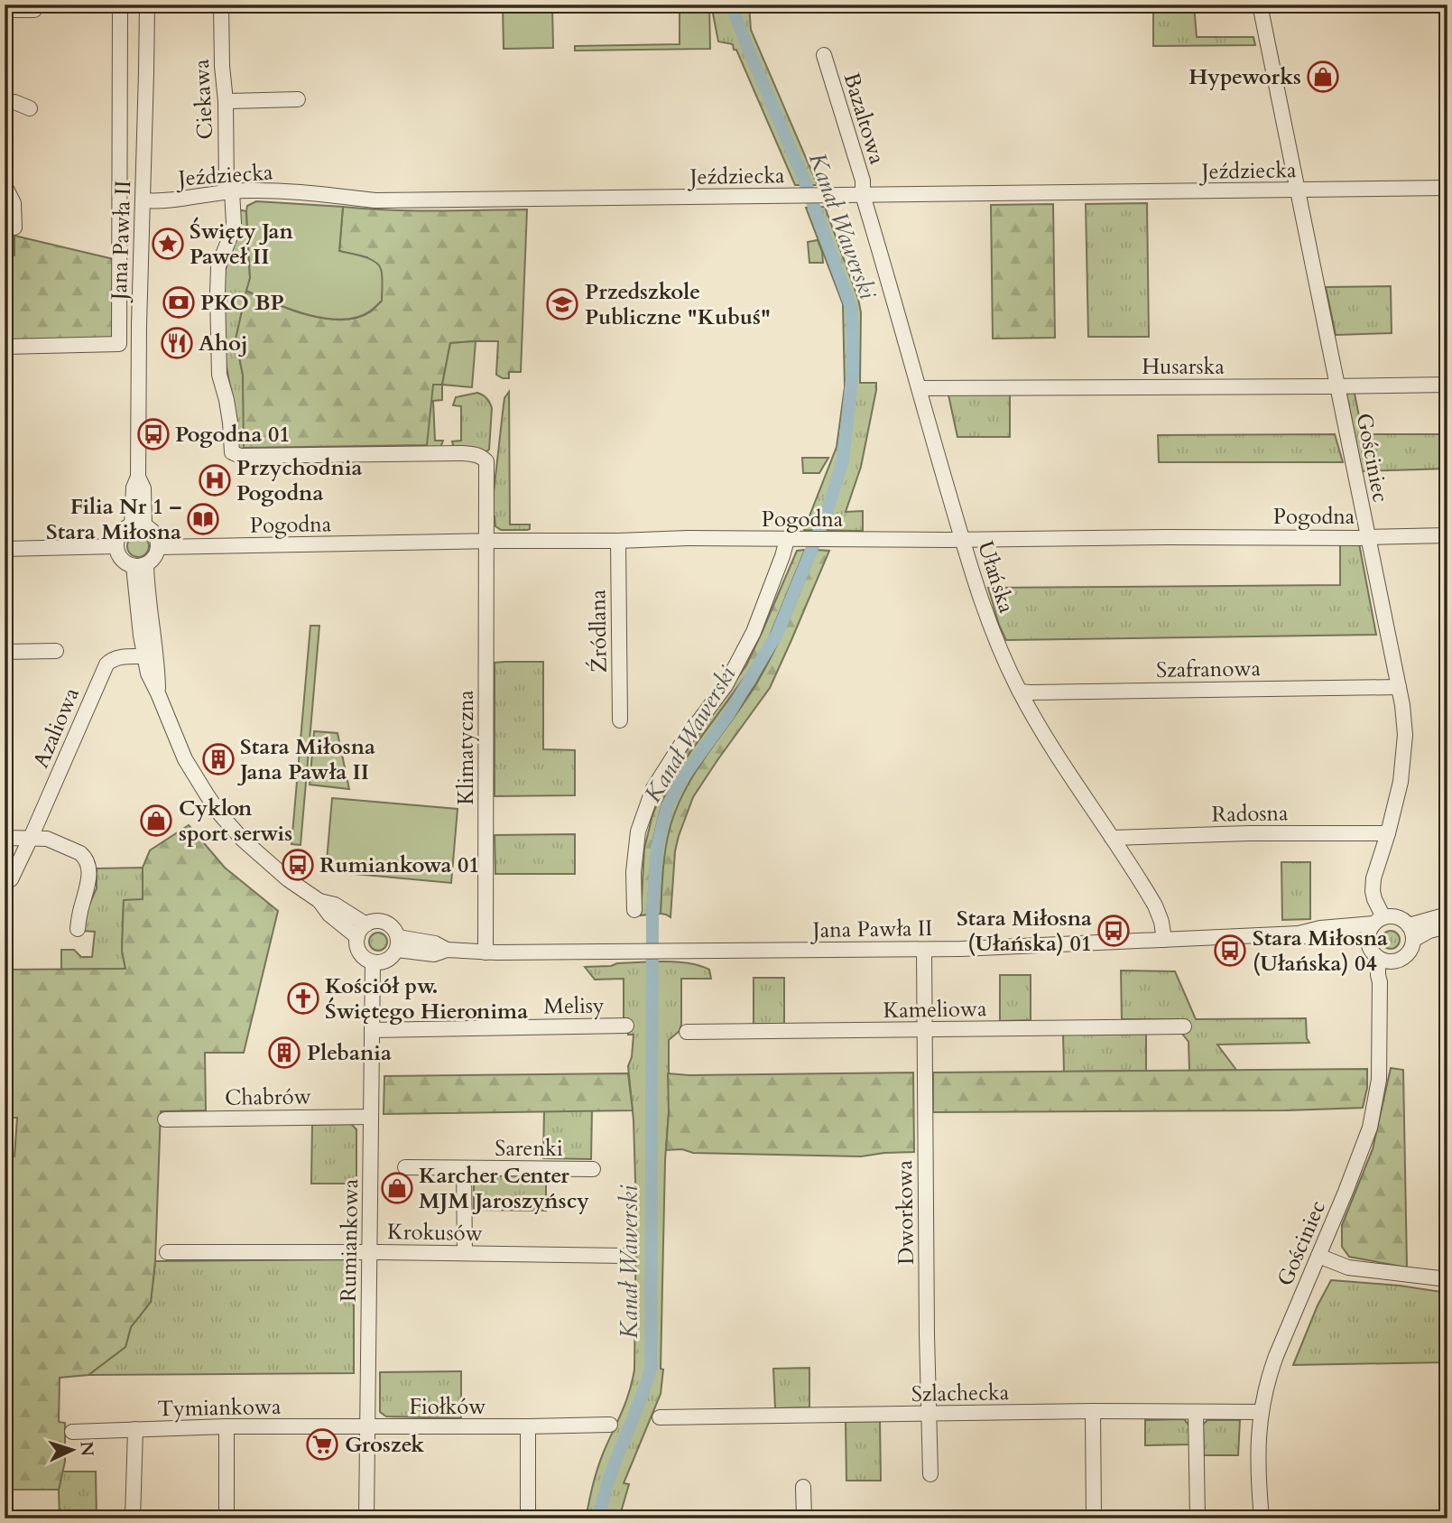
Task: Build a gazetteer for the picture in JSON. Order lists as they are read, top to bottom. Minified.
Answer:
{"streets":{"street":["Ciekawa","Bazaltowa","Jeździecka","Jana Pawła II","Husarska","Gościniec","Pogodna","Ułańska","Źródlana","Szafranowa","Azaliowa","Klimatyczna","Radosna","Melisy","Kameliowa","Chabrów","Sarenki","Dworkowa","Krokusów","Rumiankowa","Szlachecka","Fiołków","Tymiankowa"]},"crossings":[["Ciekawa","Jeździecka"],["Ciekawa","Pogodna"],["Ciekawa","Klimatyczna"],["Bazaltowa","Jeździecka"],["Bazaltowa","Ułańska"],["Jeździecka","Jana Pawła II"],["Jeździecka","Gościniec"],["Jeździecka","Ułańska"],["Jana Pawła II","Gościniec"],["Jana Pawła II","Pogodna"],["Jana Pawła II","Ułańska"],["Jana Pawła II","Klimatyczna"],["Jana Pawła II","Dworkowa"],["Jana Pawła II","Rumiankowa"],["Husarska","Gościniec"],["Husarska","Ułańska"],["Gościniec","Pogodna"],["Gościniec","Szafranowa"],["Gościniec","Radosna"],["Gościniec","Szlachecka"],["Pogodna","Ułańska"],["Pogodna","Źródlana"],["Pogodna","Klimatyczna"],["Ułańska","Szafranowa"],["Ułańska","Radosna"],["Melisy","Rumiankowa"],["Kameliowa","Dworkowa"],["Chabrów","Rumiankowa"],["Sarenki","Krokusów"],["Dworkowa","Szlachecka"],["Krokusów","Rumiankowa"],["Rumiankowa","Fiołków"],["Rumiankowa","Tymiankowa"],["Fiołków","Tymiankowa"]],"water":["Kanał Wawerski"],"places":{"shop":["Hypeworks","Cyklon sport serwis","Karcher Center MJM Jaroszyńscy"],"place":["Święty Jan Paweł II"],"bank":["PKO BP"],"school or university":["Przedszkole Publiczne \"Kubuś\""],"restaurant":["Ahoj"],"bus stop":["Pogodna 01","Rumiankowa 01","Stara Miłosna (Ułańska) 01","Stara Miłosna (Ułańska) 04"],"hospital":["Przychodnia Pogodna"],"library":["Filia Nr 1 – Stara Miłosna"],"building":["Stara Miłosna Jana Pawła II","Plebania"],"church":["Kościół pw. Świętego Hieronima"],"supermarket":["Groszek"]},"north":"right"}
